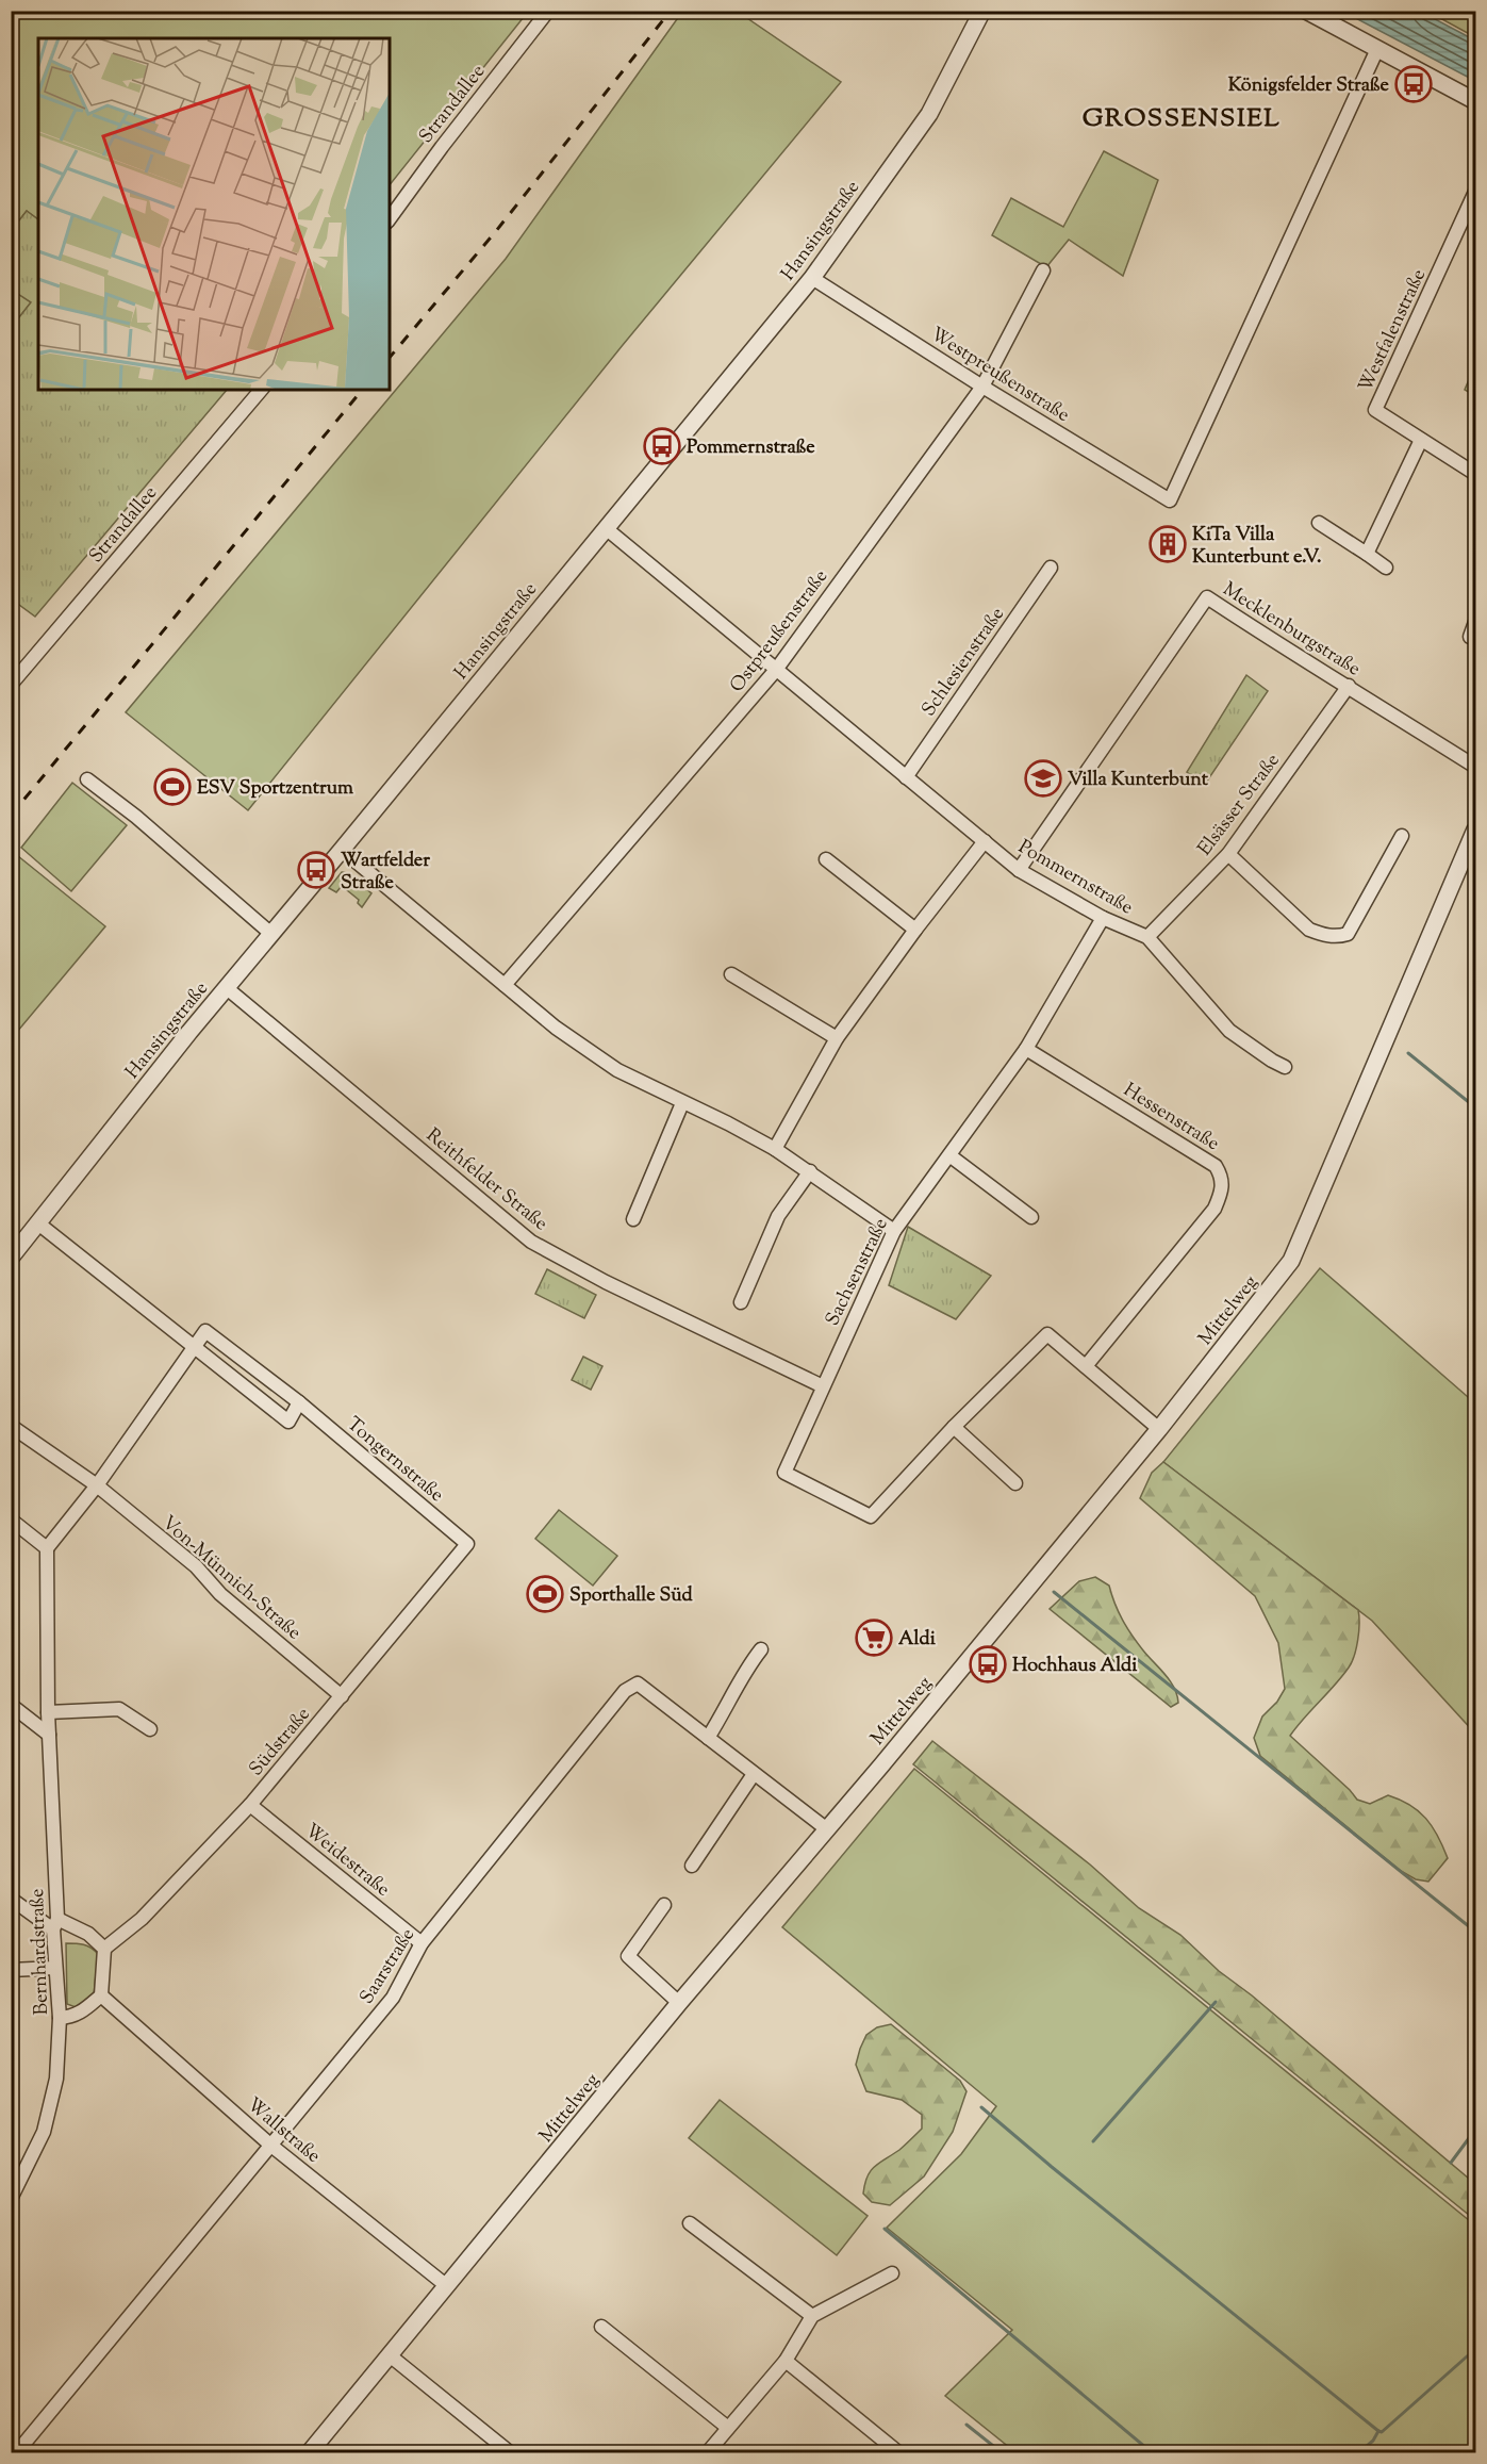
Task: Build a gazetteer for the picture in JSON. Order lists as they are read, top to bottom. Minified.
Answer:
{"streets":{"street":["Strandallee","Hansingstraße","Westfalenstraße","Westpreußenstraße","Mecklenburgstraße","Ostpreußenstraße","Schlesienstraße","Elsässer Straße","Pommernstraße","Hessenstraße","Reithfelder Straße","Sachsenstraße","Mittelweg","Tongernstraße","Von-Münnich-Straße","Südstraße","Weidestraße","Bernhardstraße","Saarstraße","Wallstraße"]},"crossings":[["Hansingstraße","Westpreußenstraße"],["Hansingstraße","Pommernstraße"],["Hansingstraße","Reithfelder Straße"],["Westpreußenstraße","Ostpreußenstraße"],["Mecklenburgstraße","Elsässer Straße"],["Mecklenburgstraße","Pommernstraße"],["Ostpreußenstraße","Pommernstraße"],["Schlesienstraße","Pommernstraße"],["Elsässer Straße","Pommernstraße"],["Pommernstraße","Sachsenstraße"],["Hessenstraße","Sachsenstraße"],["Reithfelder Straße","Sachsenstraße"],["Sachsenstraße","Mittelweg"],["Mittelweg","Saarstraße"],["Mittelweg","Wallstraße"],["Tongernstraße","Südstraße"],["Von-Münnich-Straße","Südstraße"],["Südstraße","Weidestraße"],["Weidestraße","Saarstraße"],["Saarstraße","Wallstraße"]],"districts":["GROSSENSIEL"],"places":{"bus stop":["Königsfelder Straße","Pommernstraße","Wartfelder Straße","Hochhaus Aldi"],"building":["KiTa Villa Kunterbunt e.V."],"school or university":["Villa Kunterbunt"],"sports":["ESV Sportzentrum","Sporthalle Süd"],"supermarket":["Aldi"]}}
